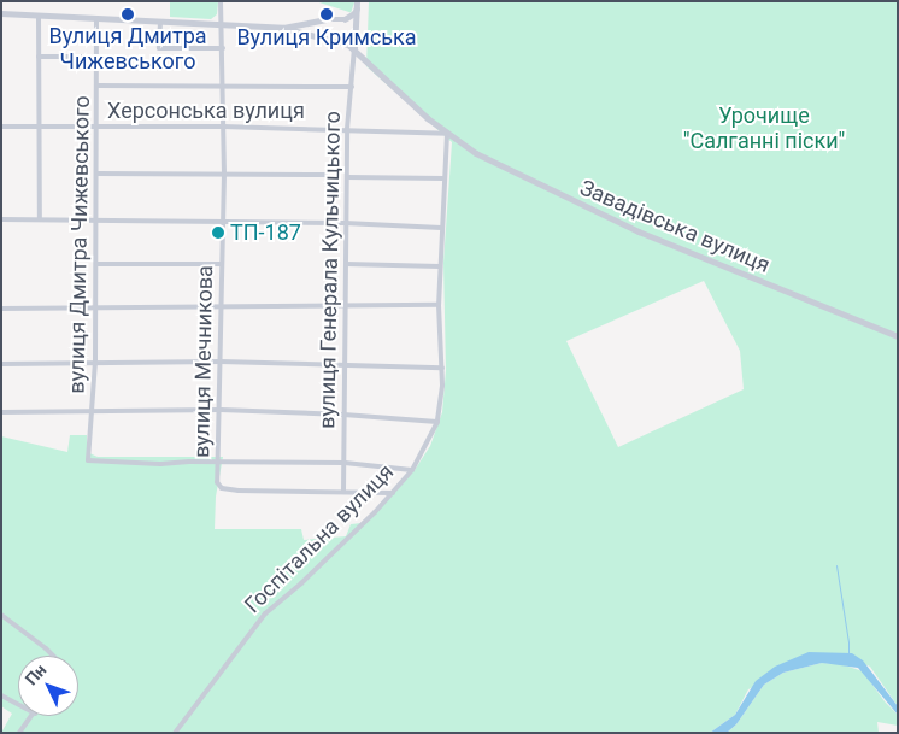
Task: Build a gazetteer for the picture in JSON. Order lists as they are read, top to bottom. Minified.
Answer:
{"streets":{"street":["Херсонська вулиця","Завадівська вулиця","вулиця Дмитра Чижевського","вулиця Генерала Кульчицького","вулиця Мечникова","Госпітальна вулиця"]},"crossings":[["Херсонська вулиця","Завадівська вулиця"],["Херсонська вулиця","вулиця Дмитра Чижевського"],["Херсонська вулиця","вулиця Генерала Кульчицького"],["Херсонська вулиця","вулиця Мечникова"],["Херсонська вулиця","Госпітальна вулиця"],["Завадівська вулиця","вулиця Генерала Кульчицького"],["Завадівська вулиця","Госпітальна вулиця"],["вулиця Дмитра Чижевського","вулиця Мечникова"],["вулиця Генерала Кульчицького","вулиця Мечникова"]],"parks":["Урочище \"Салганні піски\""],"places":["Вулиця Дмитра Чижевського","Вулиця Кримська","ТП-187"],"north":"top left"}
